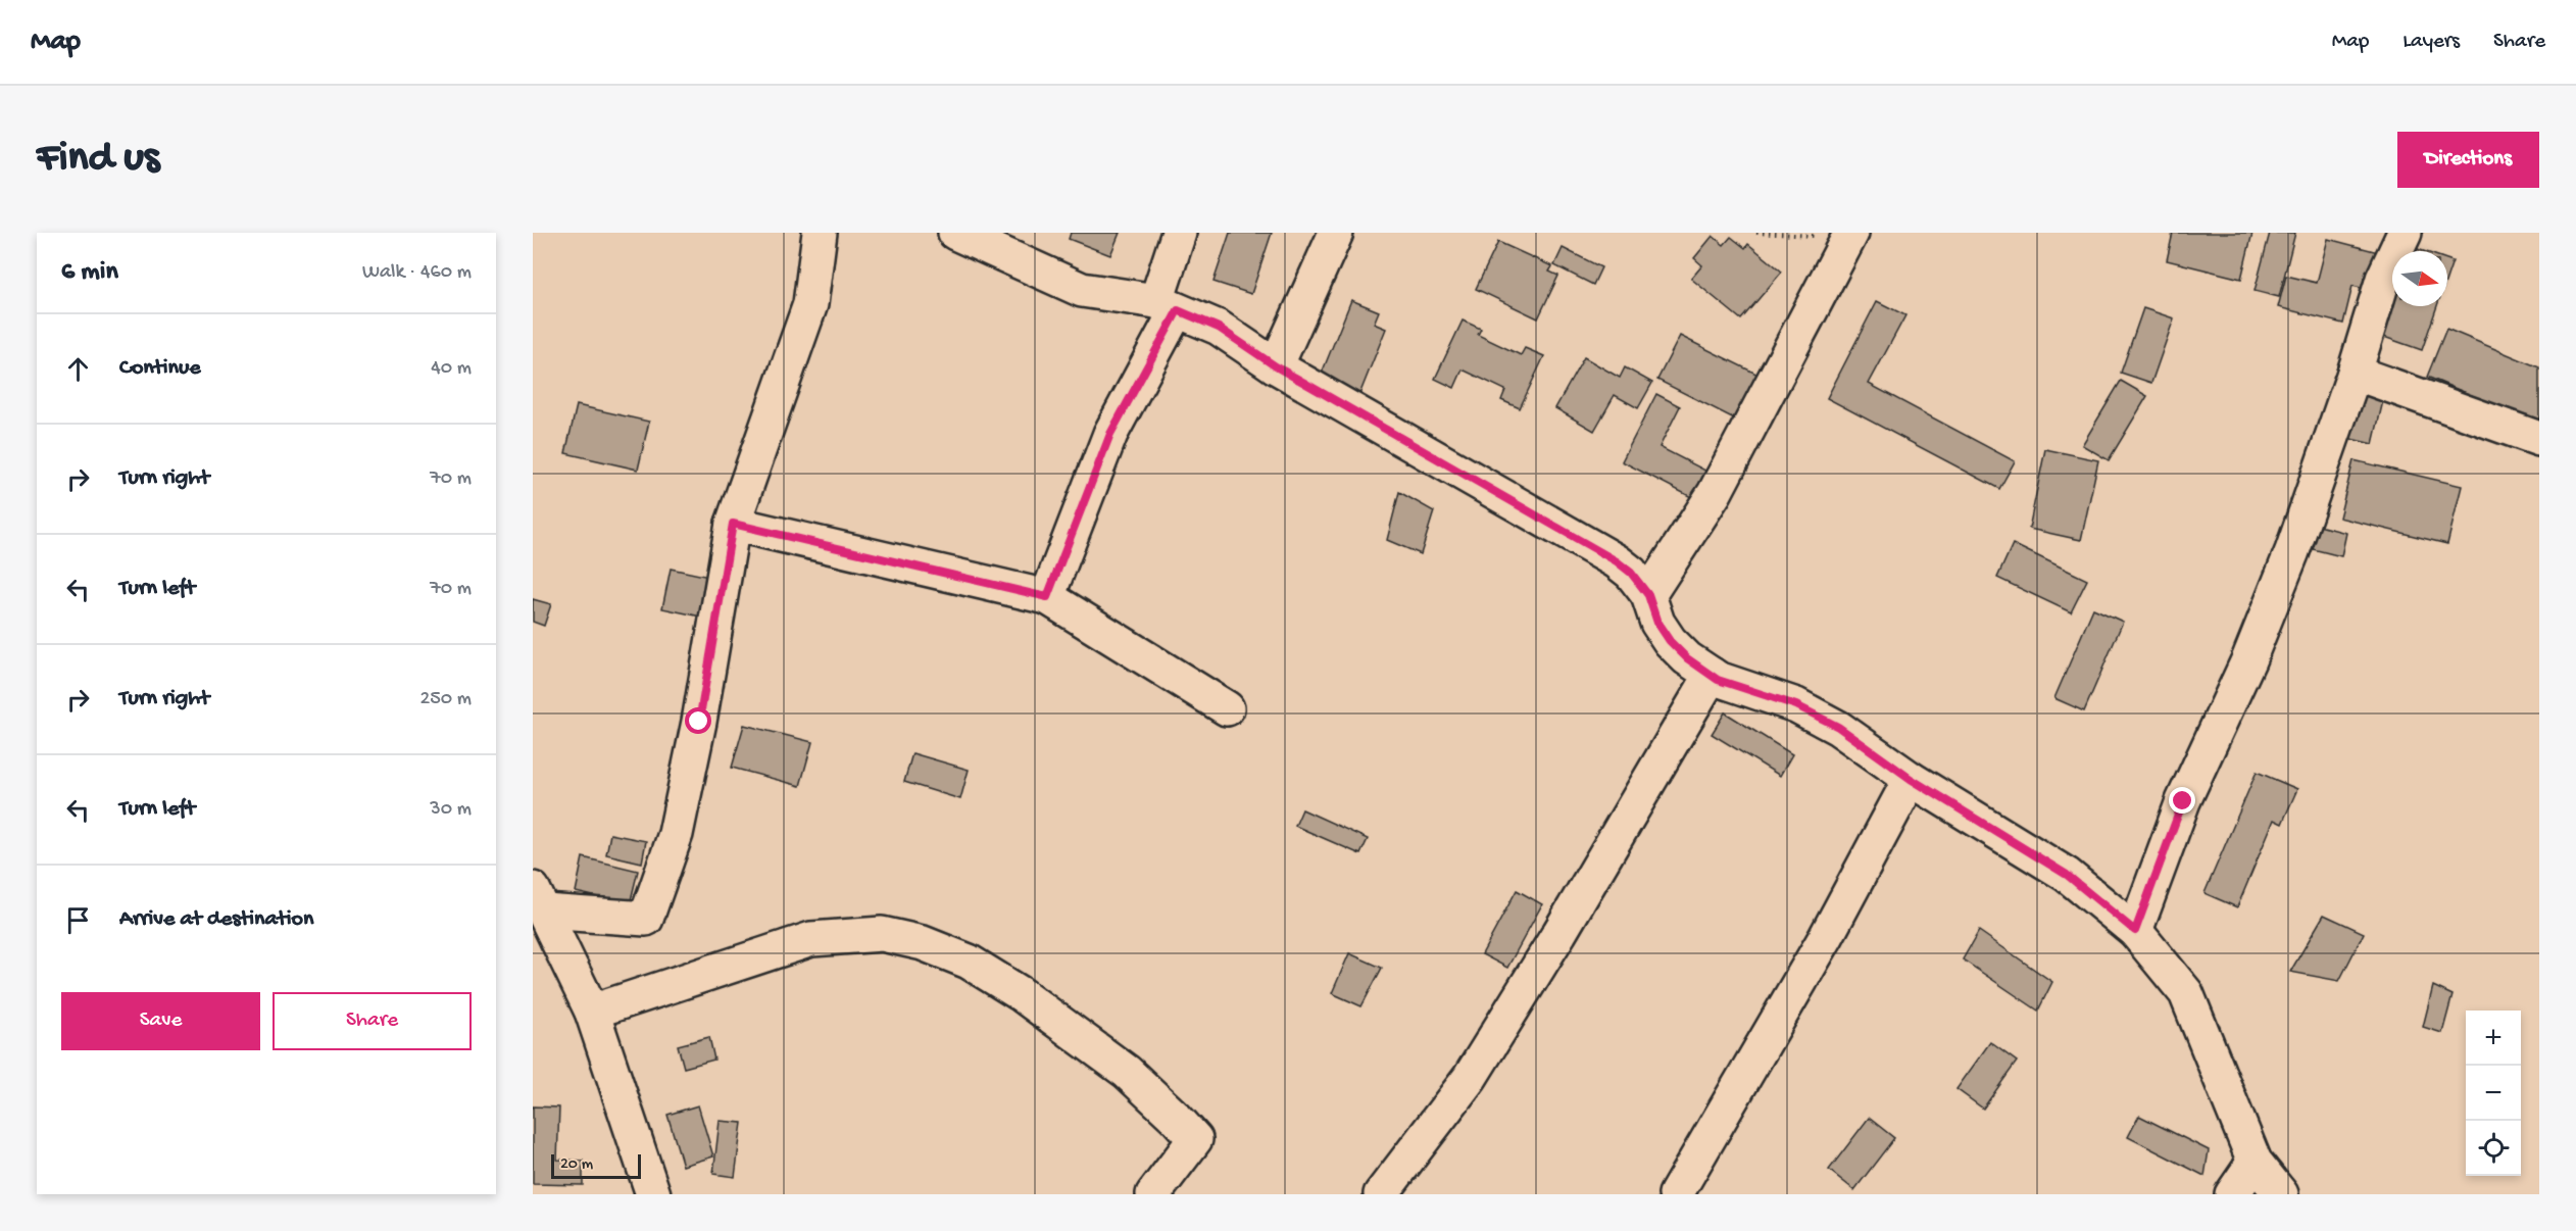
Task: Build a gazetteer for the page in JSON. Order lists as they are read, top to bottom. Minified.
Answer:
{"scale_bar":"20 m","north":"right","page":{"header":"Map","nav":["Map","Layers","Share"],"buttons":["Directions",["Save","Share"]],"title":"Find us","heading":["6 min","Walk · 460 m"],"list":[["Continue","40 m"],["Turn right","70 m"],["Turn left","70 m"],["Turn right","250 m"],["Turn left","30 m"],"Arrive at destination"],"map_buttons":["+","−"],"scale":"20 m"}}
